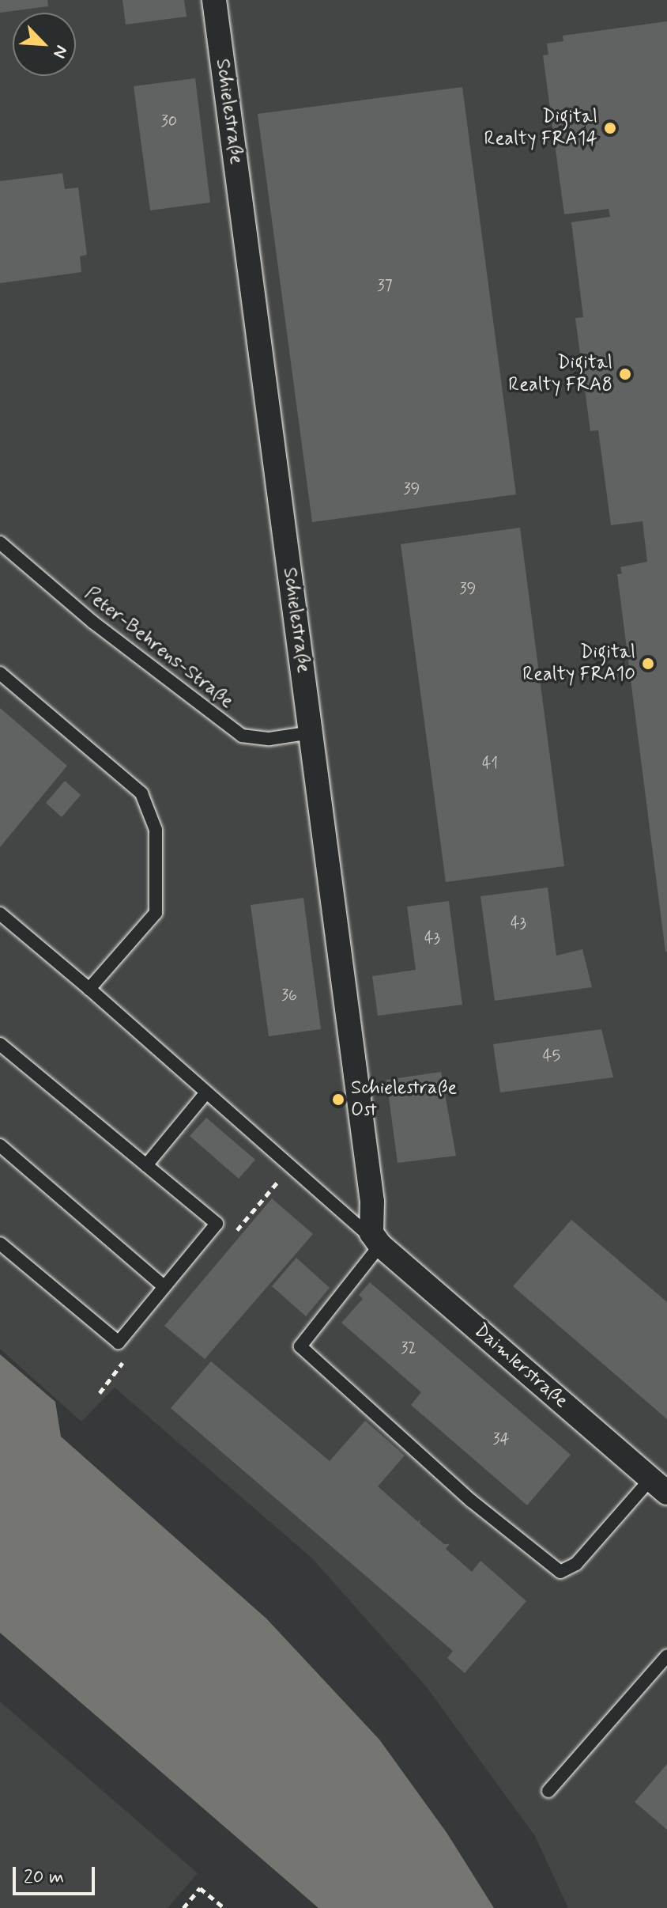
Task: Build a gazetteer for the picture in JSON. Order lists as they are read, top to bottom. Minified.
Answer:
{"streets":{"street":["Schielestraße","Daimlerstraße"],"lane":["Peter-Behrens-Straße"]},"crossings":[["Schielestraße","Peter-Behrens-Straße"],["Schielestraße","Daimlerstraße"]],"places":["Digital Realty FRA14","Digital Realty FRA8","Digital Realty FRA10","Schielestraße Ost"],"house_numbers":["30","37","39","39","41","43","43","36","45","32","34"],"scale_bar":"20 m","north":"bottom right"}
